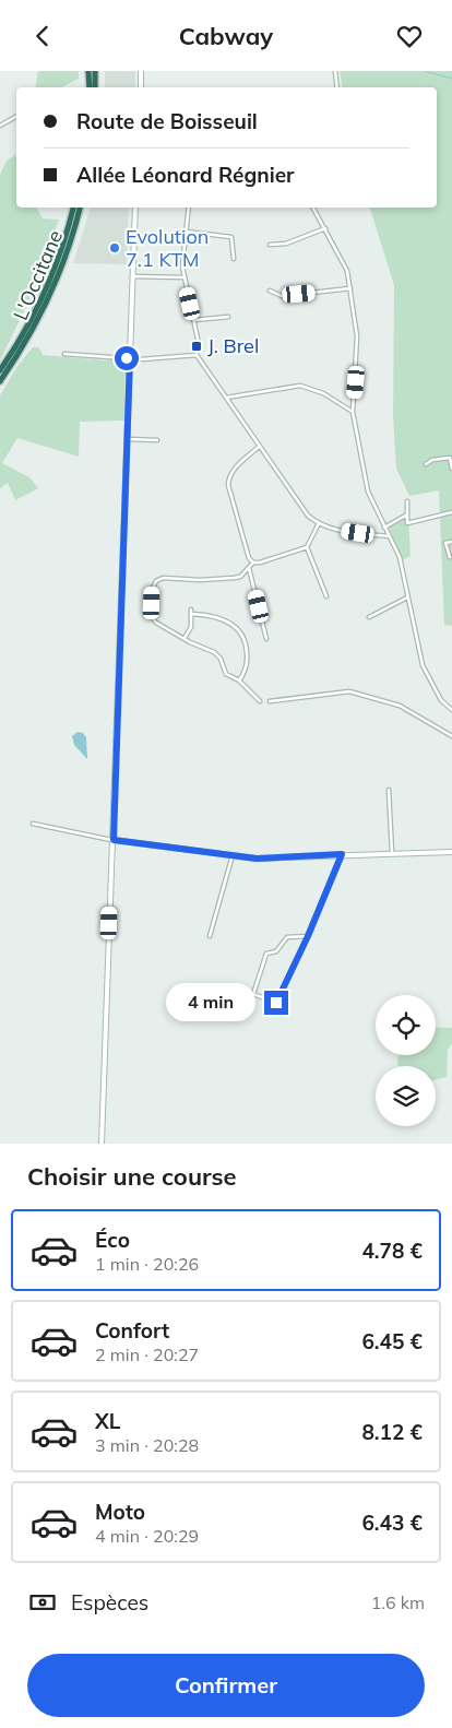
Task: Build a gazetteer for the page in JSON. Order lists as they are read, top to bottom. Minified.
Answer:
{"streets":{"highway":["L'Occitane"]},"places":{"other":["Evolution 7.1 KTM"],"transit":["J. Brel"]},"page":{"header":"Cabway","banner":["Route de Boisseuil","Allée Léonard Régnier"],"bubble":"4 min","heading":"Choisir une course","list":[{"name":"Éco","note":"1 min · 20:26","value":"4.78 €"},{"name":"Confort","note":"2 min · 20:27","value":"6.45 €"},{"name":"XL","note":"3 min · 20:28","value":"8.12 €"},{"name":"Moto","note":"4 min · 20:29","value":"6.43 €"}],"pay":["Espèces","1.6 km"],"buttons":"Confirmer"}}
